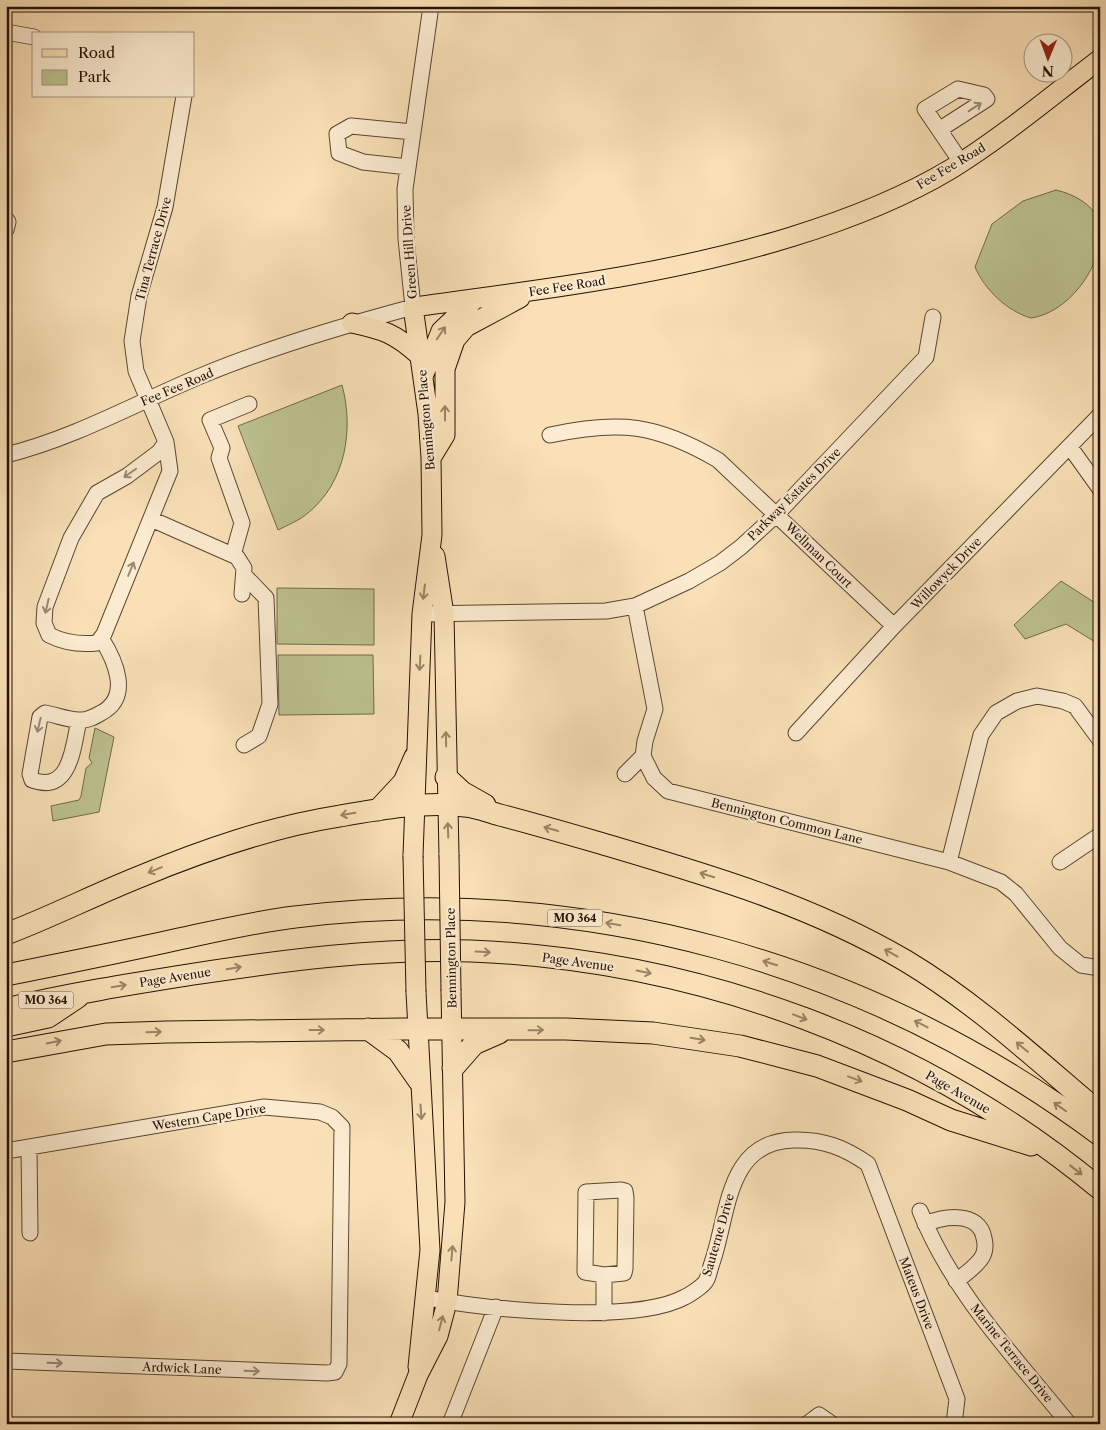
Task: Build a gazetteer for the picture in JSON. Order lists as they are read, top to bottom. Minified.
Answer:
{"streets":{"highway":["MO 364","Page Avenue"],"main road":["Fee Fee Road","Bennington Place"],"street":["Tina Terrace Drive","Green Hill Drive","Parkway Estates Drive","Wellman Court","Willowyck Drive","Bennington Common Lane","Western Cape Drive","Sauterne Drive","Mateus Drive","Marine Terrace Drive","Ardwick Lane"]},"crossings":[["Fee Fee Road","Tina Terrace Drive"],["Fee Fee Road","Green Hill Drive"],["Fee Fee Road","Bennington Place"],["Green Hill Drive","Bennington Place"],["Bennington Place","Parkway Estates Drive"],["Bennington Place","Sauterne Drive"],["Parkway Estates Drive","Wellman Court"],["Wellman Court","Willowyck Drive"],["Western Cape Drive","Ardwick Lane"],["Sauterne Drive","Mateus Drive"]],"one_way":["Ardwick Lane"],"legend":["Road","Park"],"north":"bottom"}
